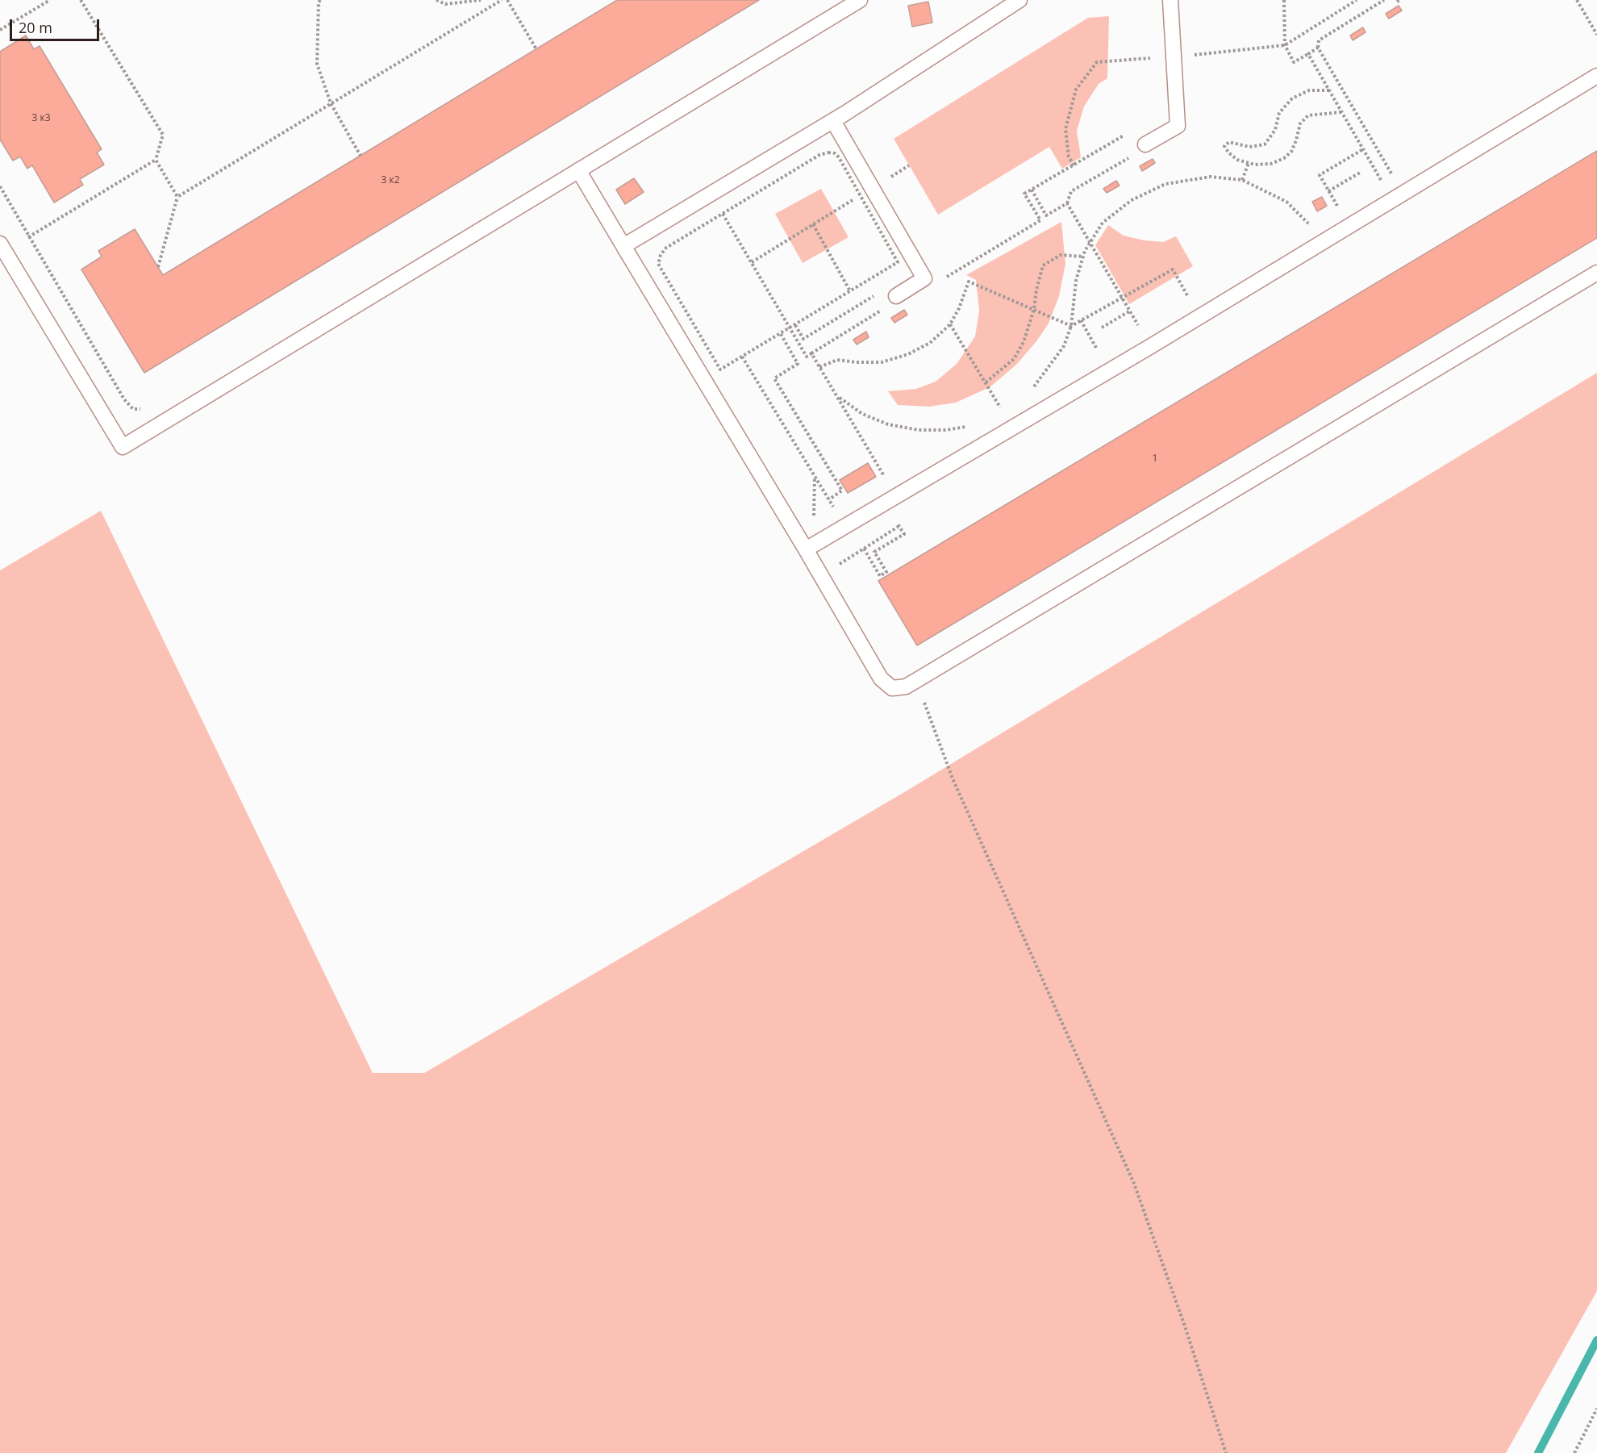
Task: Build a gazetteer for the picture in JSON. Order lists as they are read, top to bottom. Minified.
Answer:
{"house_numbers":["3 к3","3 к2","1"],"scale_bar":"20 m"}
